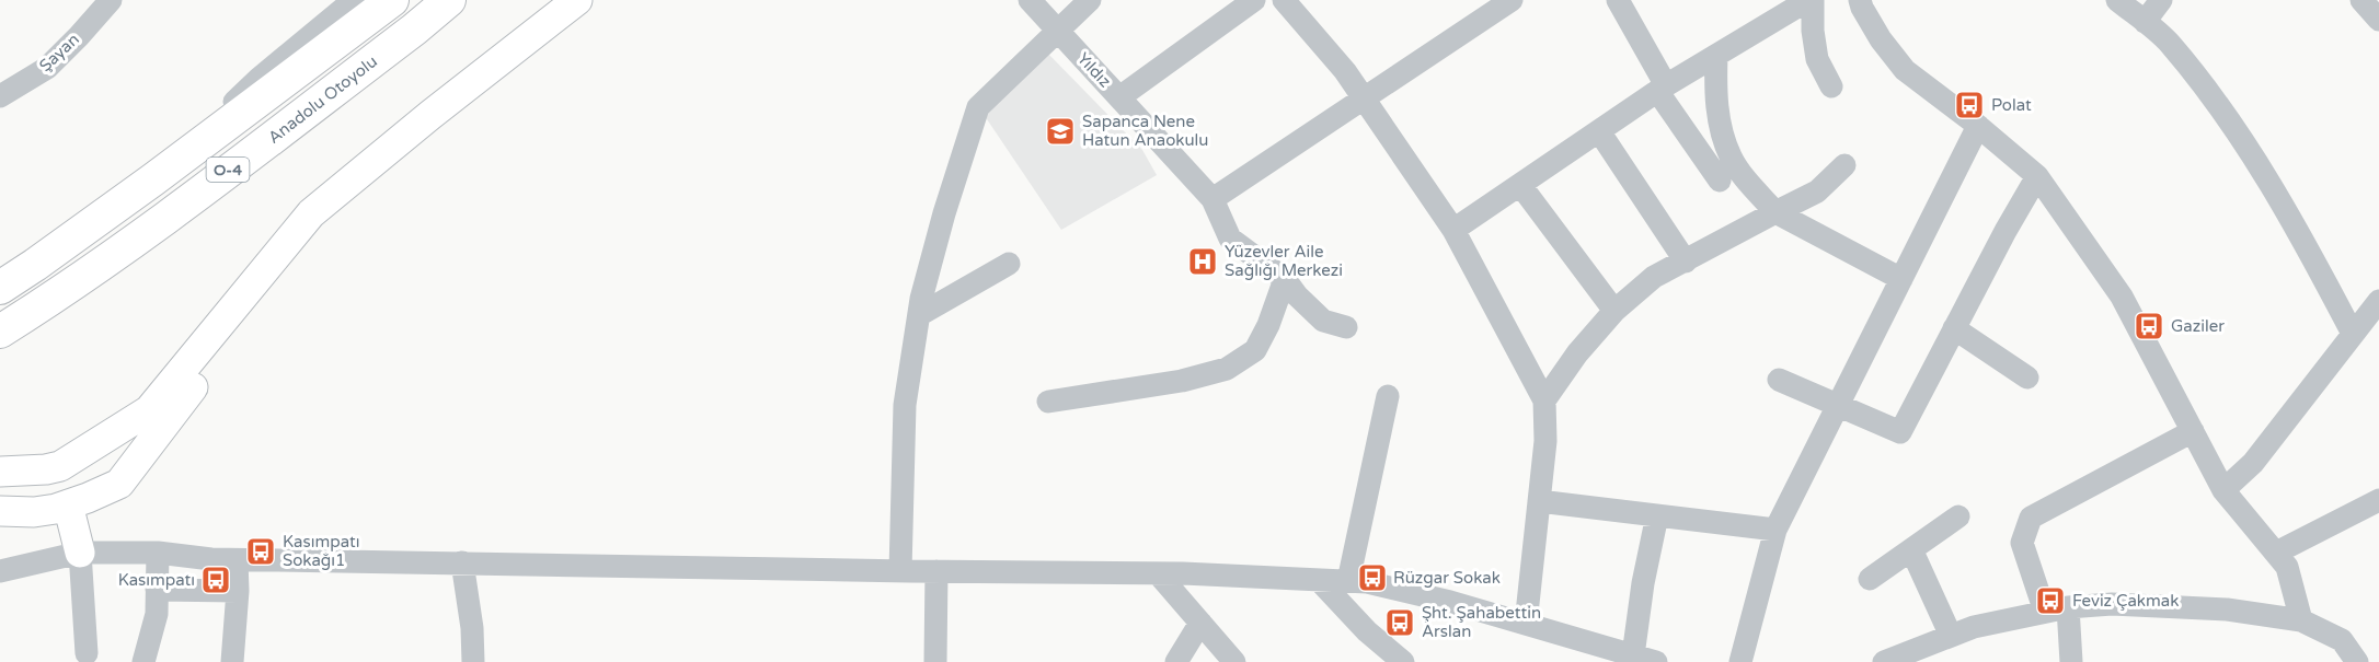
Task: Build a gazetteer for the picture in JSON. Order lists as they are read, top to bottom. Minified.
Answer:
{"streets":{"highway":["Anadolu Otoyolu","O-4"],"street":["Şayan","Yıldız"]},"places":{"bus stop":["Polat","Gaziler","Kasımpatı Sokağı1","Rüzgar Sokak","Kasımpatı","Feviz Çakmak","Şht. Şahabettin Arslan"],"school or university":["Sapanca Nene Hatun Anaokulu"],"hospital":["Yüzevler Aile Sağlığı Merkezi"]}}
